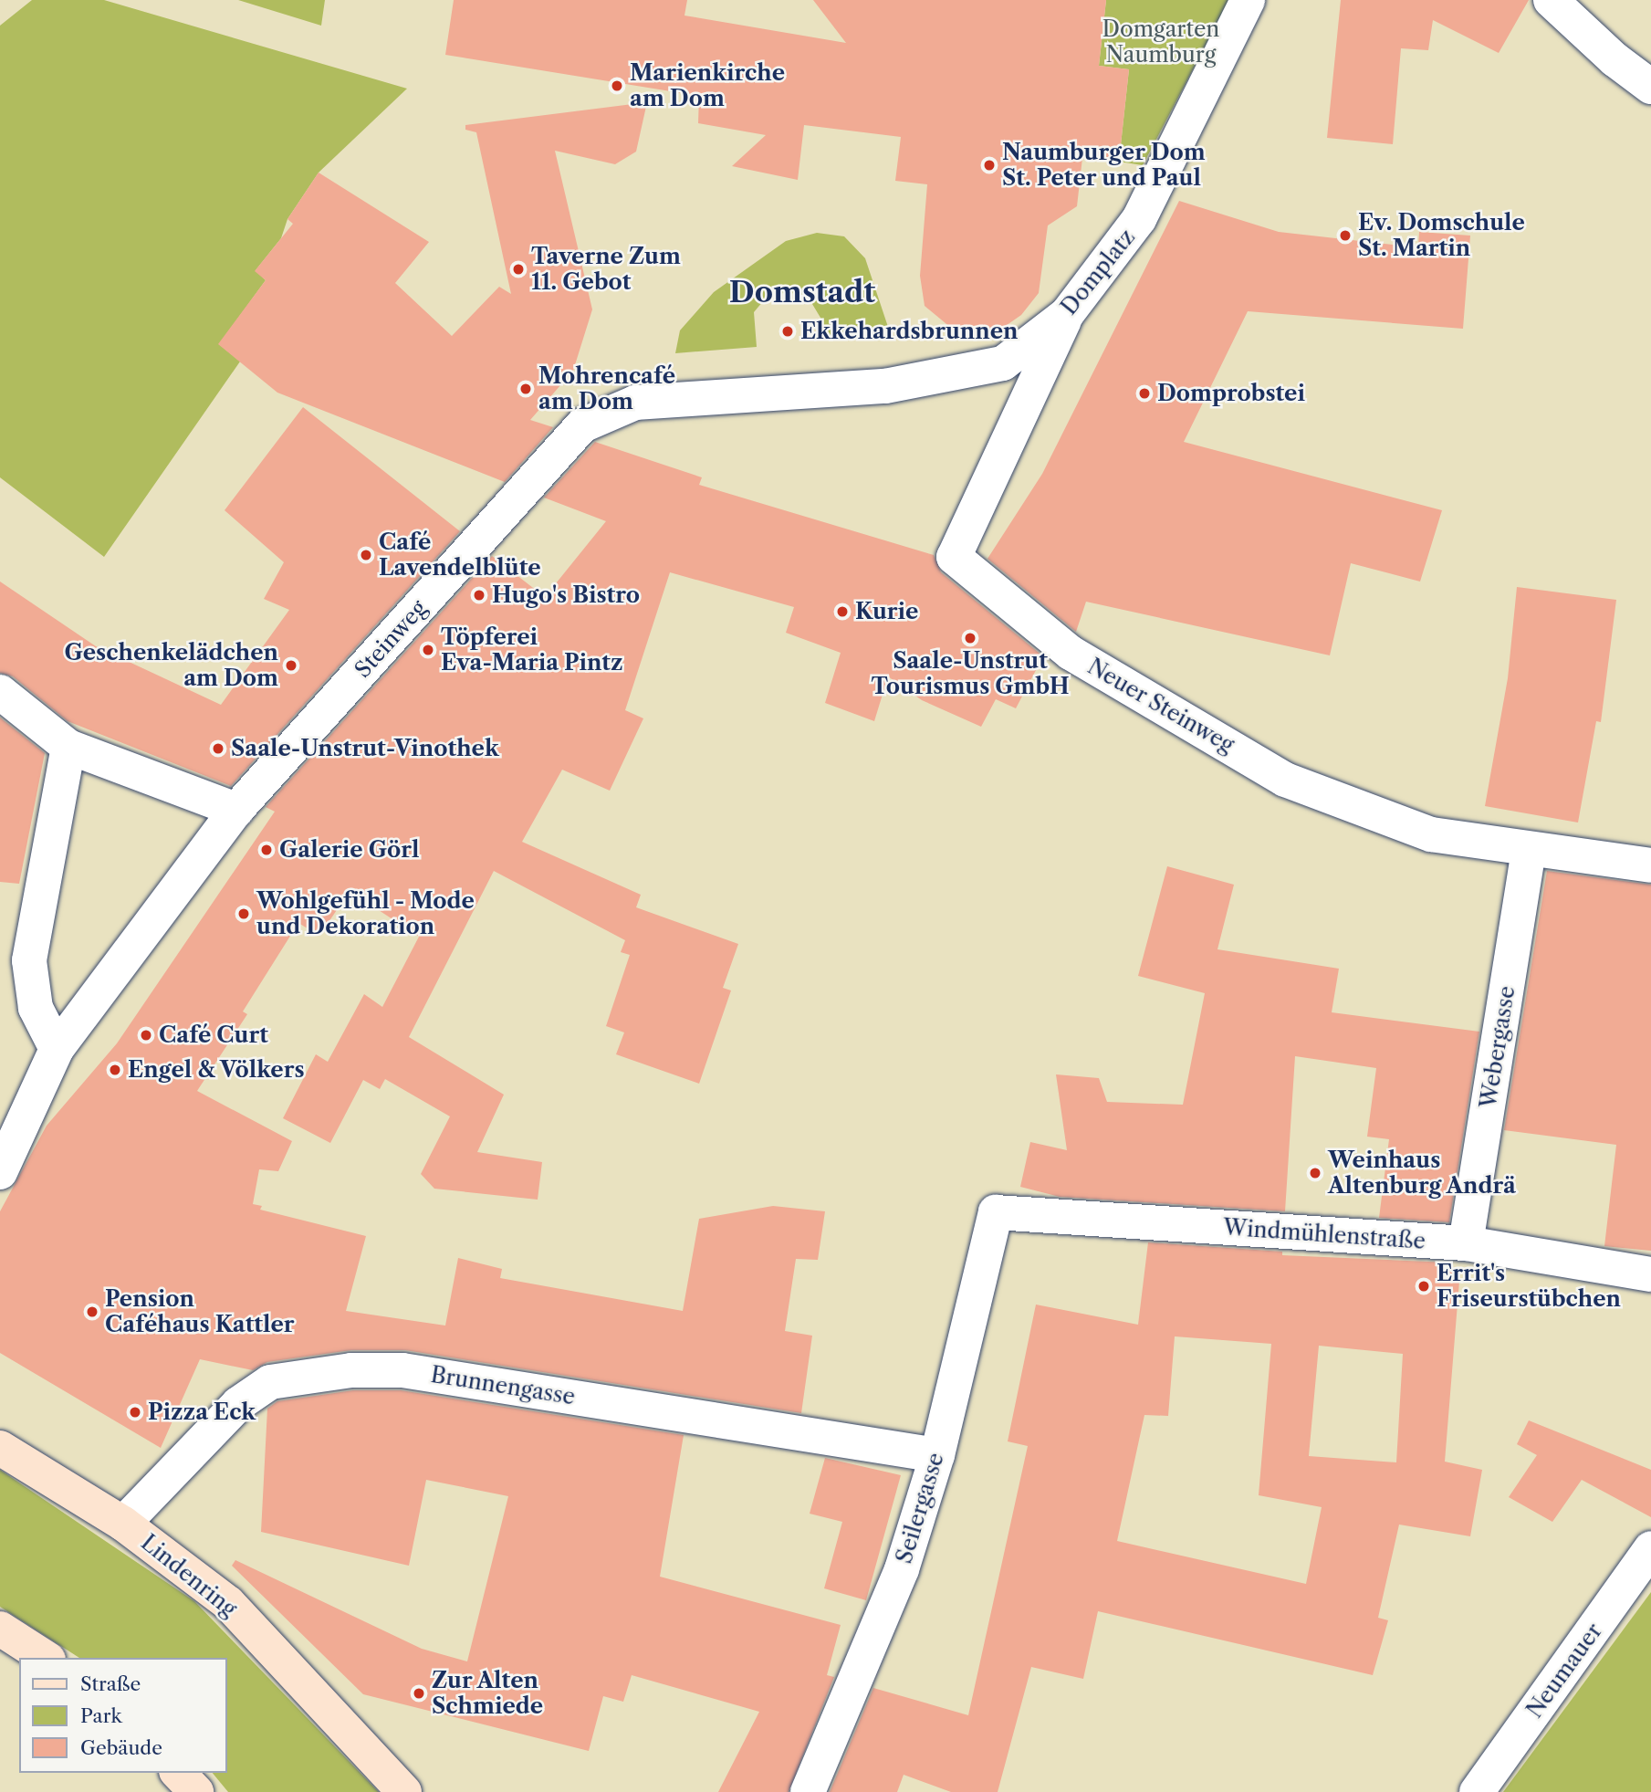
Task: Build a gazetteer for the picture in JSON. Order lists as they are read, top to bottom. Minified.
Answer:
{"streets":{"main road":["Lindenring"],"street":["Domplatz","Steinweg","Neuer Steinweg","Webergasse","Windmühlenstraße","Brunnengasse","Seilergasse","Neumauer"]},"crossings":[["Domplatz","Steinweg"],["Domplatz","Neuer Steinweg"],["Neuer Steinweg","Webergasse"],["Webergasse","Windmühlenstraße"],["Windmühlenstraße","Seilergasse"],["Brunnengasse","Seilergasse"],["Brunnengasse","Lindenring"]],"districts":["Domstadt"],"parks":["Domgarten Naumburg"],"places":["Marienkirche am Dom","Naumburger Dom St. Peter und Paul","Ev. Domschule St. Martin","Taverne Zum 11. Gebot","Ekkehardsbrunnen","Mohrencafé am Dom","Domprobstei","Café Lavendelblüte","Hugo's Bistro","Kurie","Saale-Unstrut Tourismus GmbH","Töpferei Eva-Maria Pintz","Geschenkelädchen am Dom","Saale-Unstrut-Vinothek","Galerie Görl","Wohlgefühl - Mode und Dekoration","Café Curt","Engel & Völkers","Weinhaus Altenburg Andrä","Errit's Friseurstübchen","Pension Caféhaus Kattler","Pizza Eck","Zur Alten Schmiede"],"legend":["Straße","Park","Gebäude"]}
